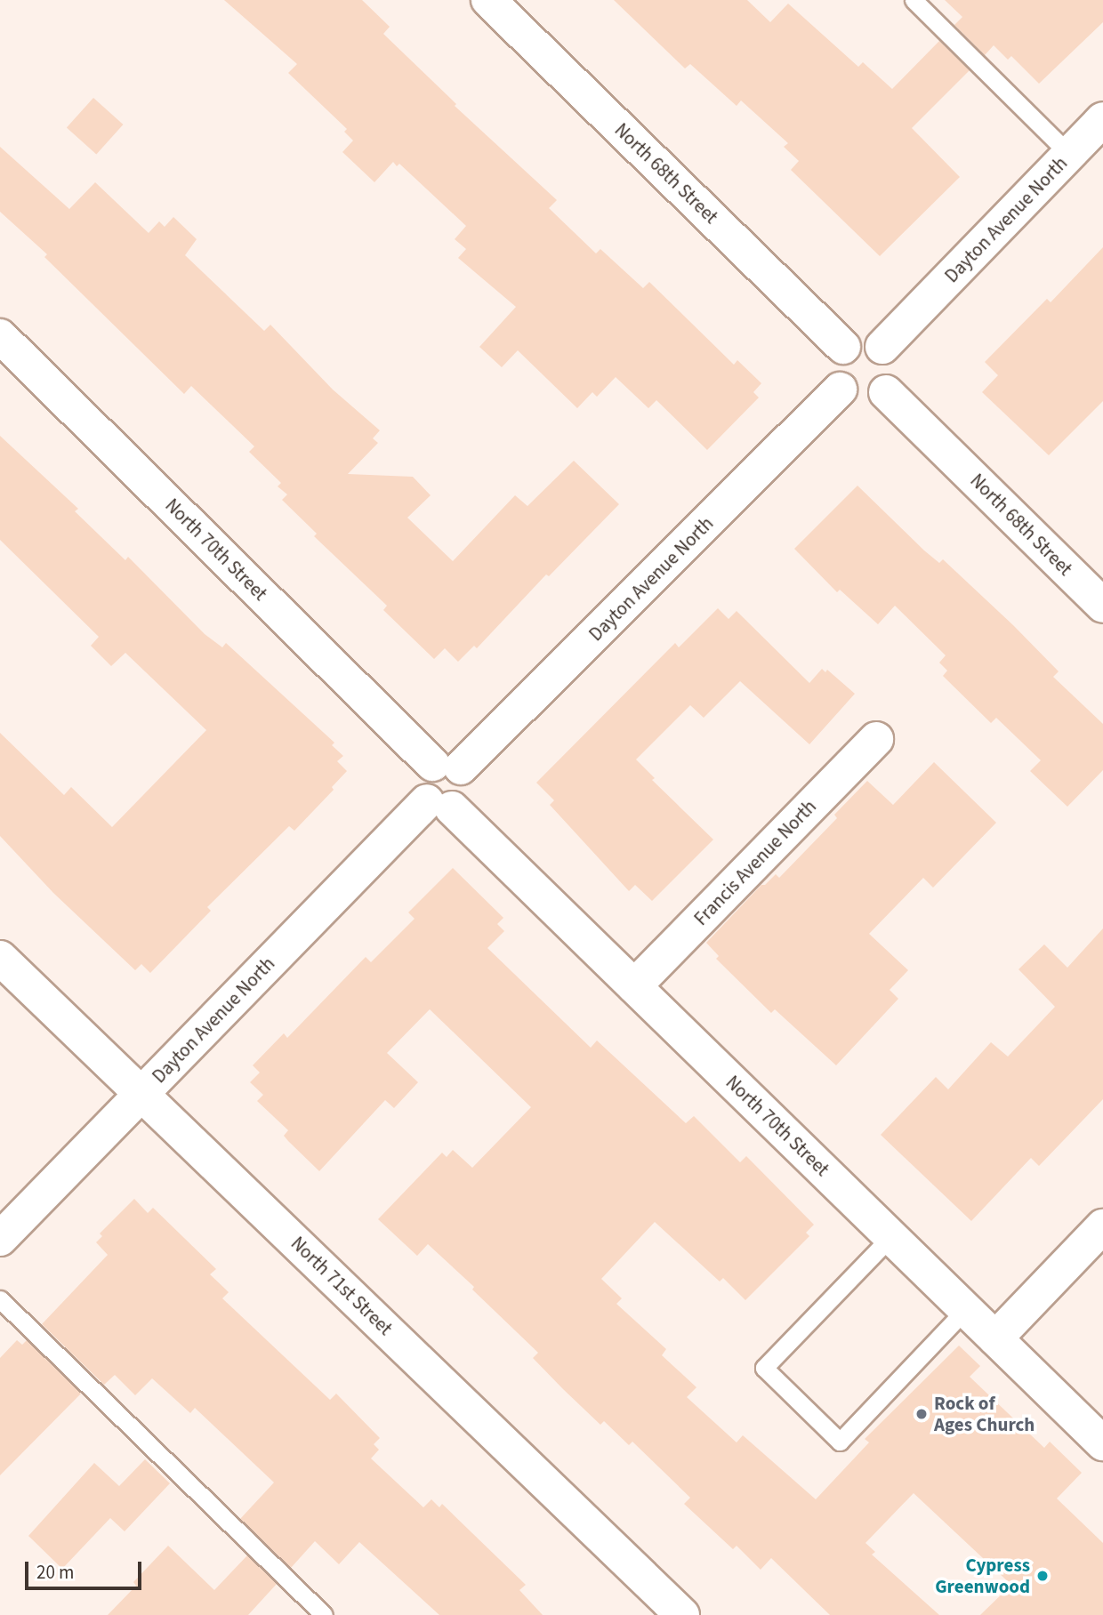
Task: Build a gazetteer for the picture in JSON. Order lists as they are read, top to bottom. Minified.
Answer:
{"streets":{"street":["North 68th Street","Dayton Avenue North","North 70th Street","Francis Avenue North","North 71st Street"]},"crossings":[["North 68th Street","Dayton Avenue North"],["Dayton Avenue North","North 70th Street"],["Dayton Avenue North","North 71st Street"],["North 70th Street","Francis Avenue North"]],"places":["Rock of Ages Church","Cypress Greenwood"],"scale_bar":"20 m"}
